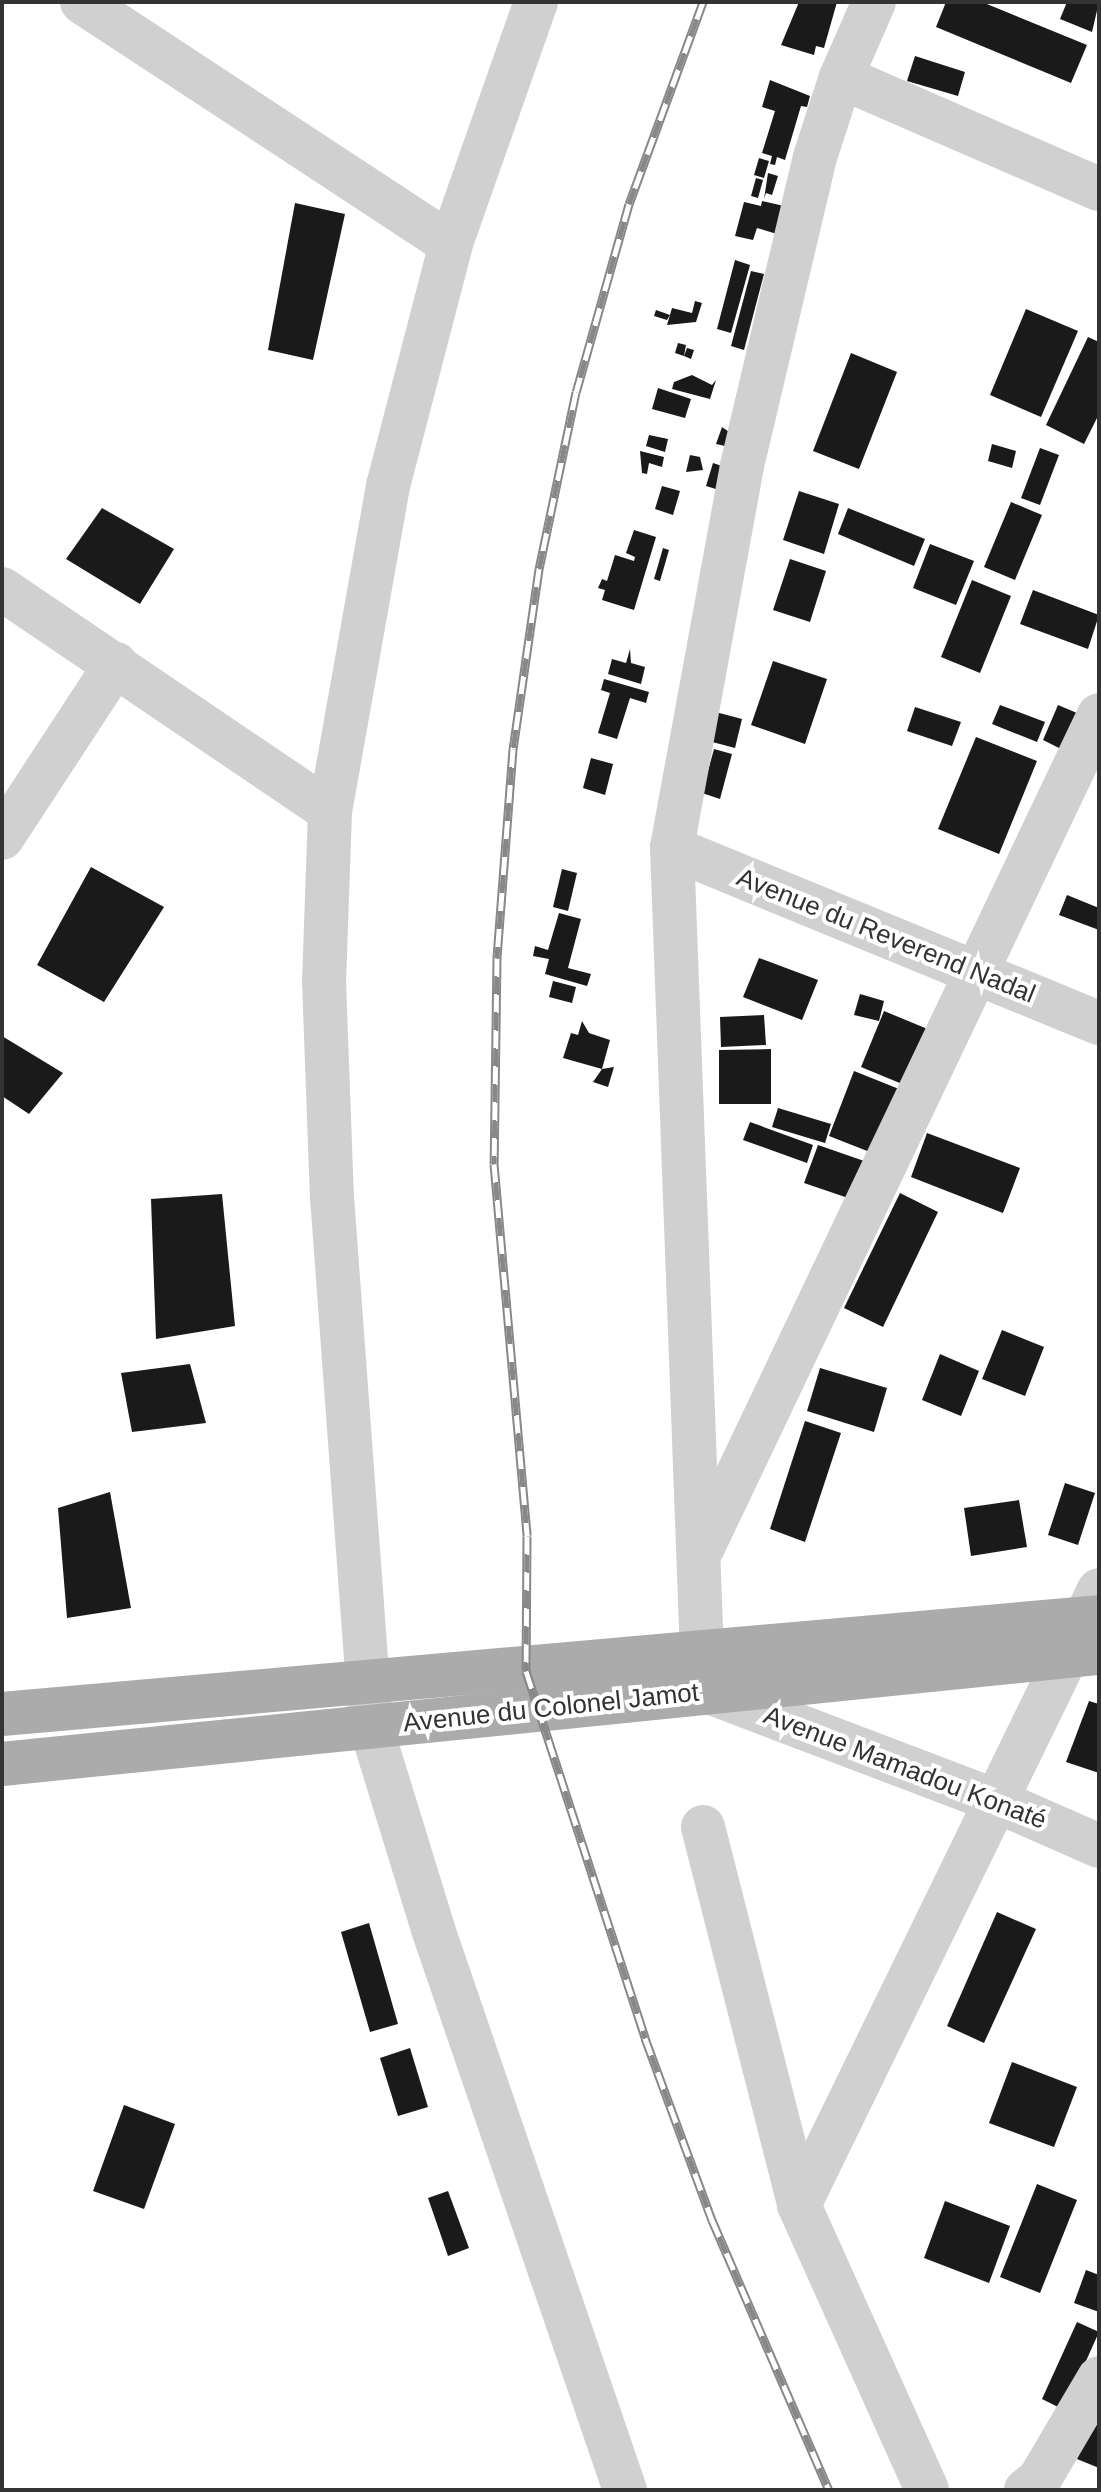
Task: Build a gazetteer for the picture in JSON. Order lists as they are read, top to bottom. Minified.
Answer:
{"streets":{"main road":["Avenue du Colonel Jamot"],"street":["Avenue du Reverend Nadal","Avenue Mamadou Konaté"]},"crossings":[["Avenue du Colonel Jamot","Avenue Mamadou Konaté"]]}
